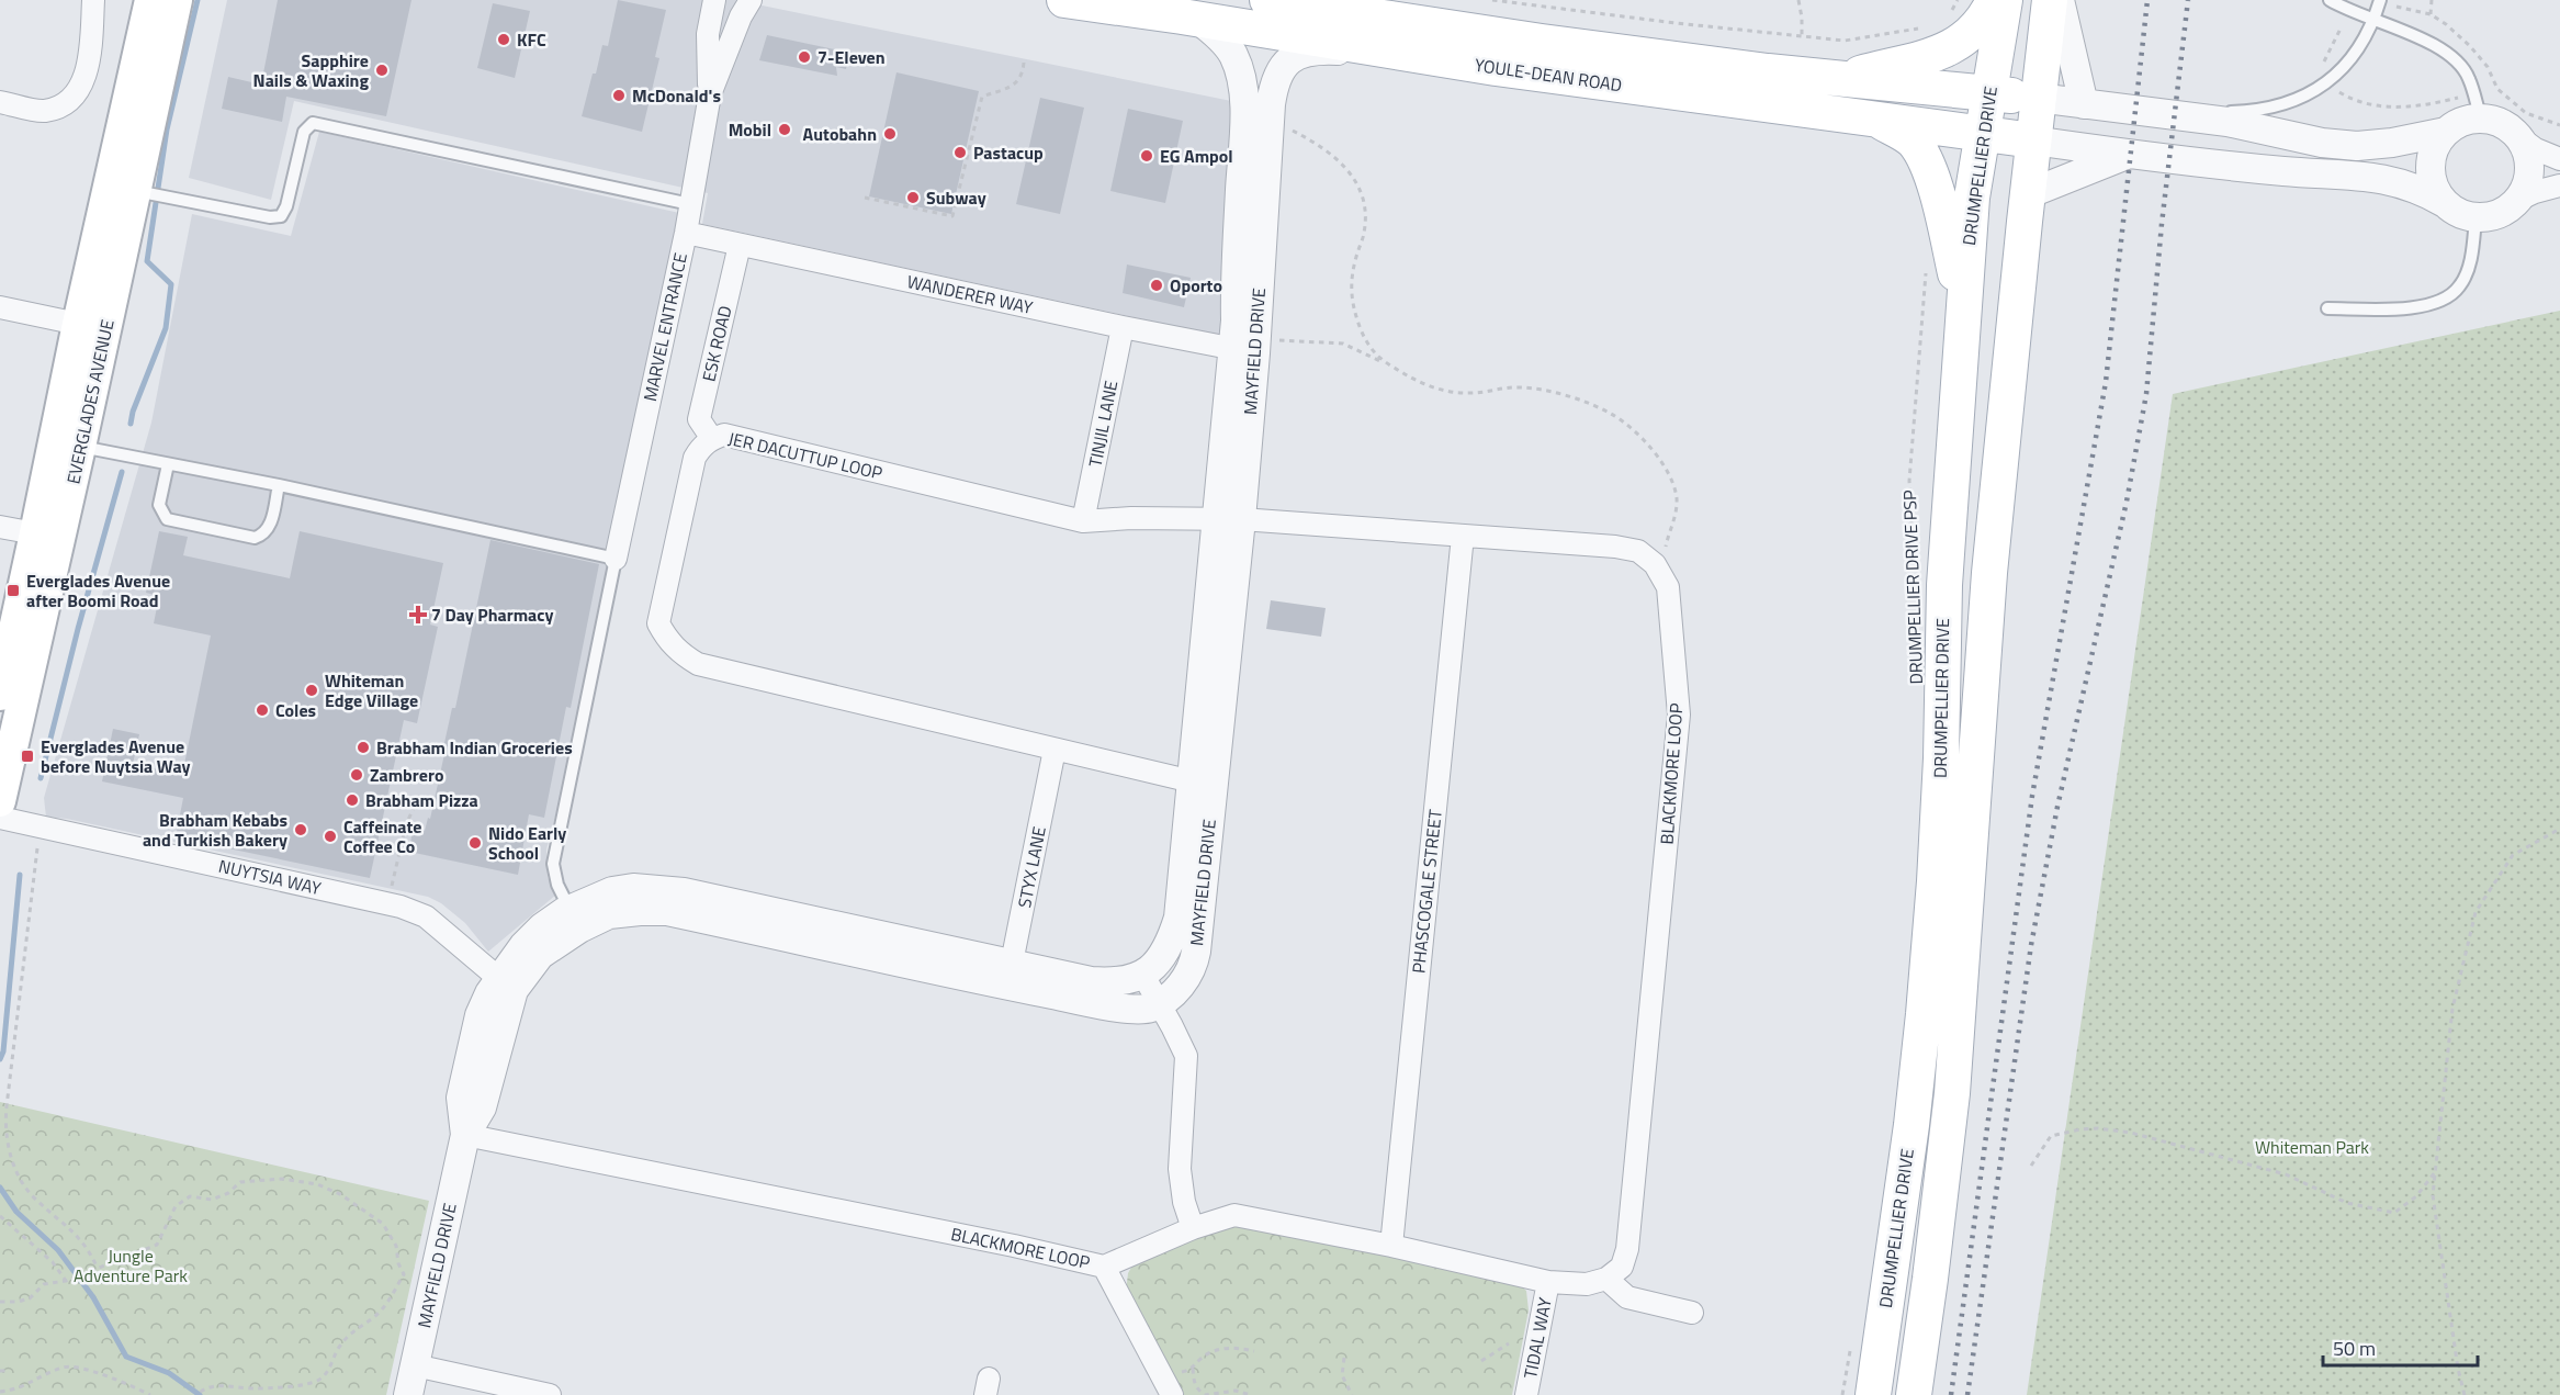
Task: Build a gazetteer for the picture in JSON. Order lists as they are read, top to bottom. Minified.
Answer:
{"streets":{"main road":["YOULE-DEAN ROAD","DRUMPELLIER DRIVE","EVERGLADES AVENUE"],"street":["WANDERER WAY","MARVEL ENTRANCE","ESK ROAD","MAYFIELD DRIVE","TINJIL LANE","JER DACUTTUP LOOP","BLACKMORE LOOP","STYX LANE","NUYTSIA WAY","PHASCOGALE STREET","TIDAL WAY"],"path":["DRUMPELLIER DRIVE PSP"]},"crossings":[["YOULE-DEAN ROAD","DRUMPELLIER DRIVE"],["YOULE-DEAN ROAD","MAYFIELD DRIVE"],["WANDERER WAY","MARVEL ENTRANCE"],["WANDERER WAY","ESK ROAD"],["WANDERER WAY","MAYFIELD DRIVE"],["WANDERER WAY","TINJIL LANE"],["ESK ROAD","JER DACUTTUP LOOP"],["MAYFIELD DRIVE","JER DACUTTUP LOOP"],["MAYFIELD DRIVE","BLACKMORE LOOP"],["MAYFIELD DRIVE","STYX LANE"],["MAYFIELD DRIVE","NUYTSIA WAY"],["TINJIL LANE","JER DACUTTUP LOOP"],["JER DACUTTUP LOOP","BLACKMORE LOOP"],["JER DACUTTUP LOOP","STYX LANE"],["BLACKMORE LOOP","PHASCOGALE STREET"],["BLACKMORE LOOP","TIDAL WAY"]],"parks":["Whiteman Park","Jungle Adventure Park"],"places":{"other":["KFC","7-Eleven","Sapphire Nails & Waxing","McDonald's","Mobil","Autobahn","Pastacup","EG Ampol","Subway","Oporto","Whiteman Edge Village","Coles","Brabham Indian Groceries","Zambrero","Brabham Pizza","Brabham Kebabs and Turkish Bakery","Caffeinate Coffee Co","Nido Early School"],"transit":["Everglades Avenue after Boomi Road","Everglades Avenue before Nuytsia Way"],"health":["7 Day Pharmacy"]},"scale_bar":"50 m"}
